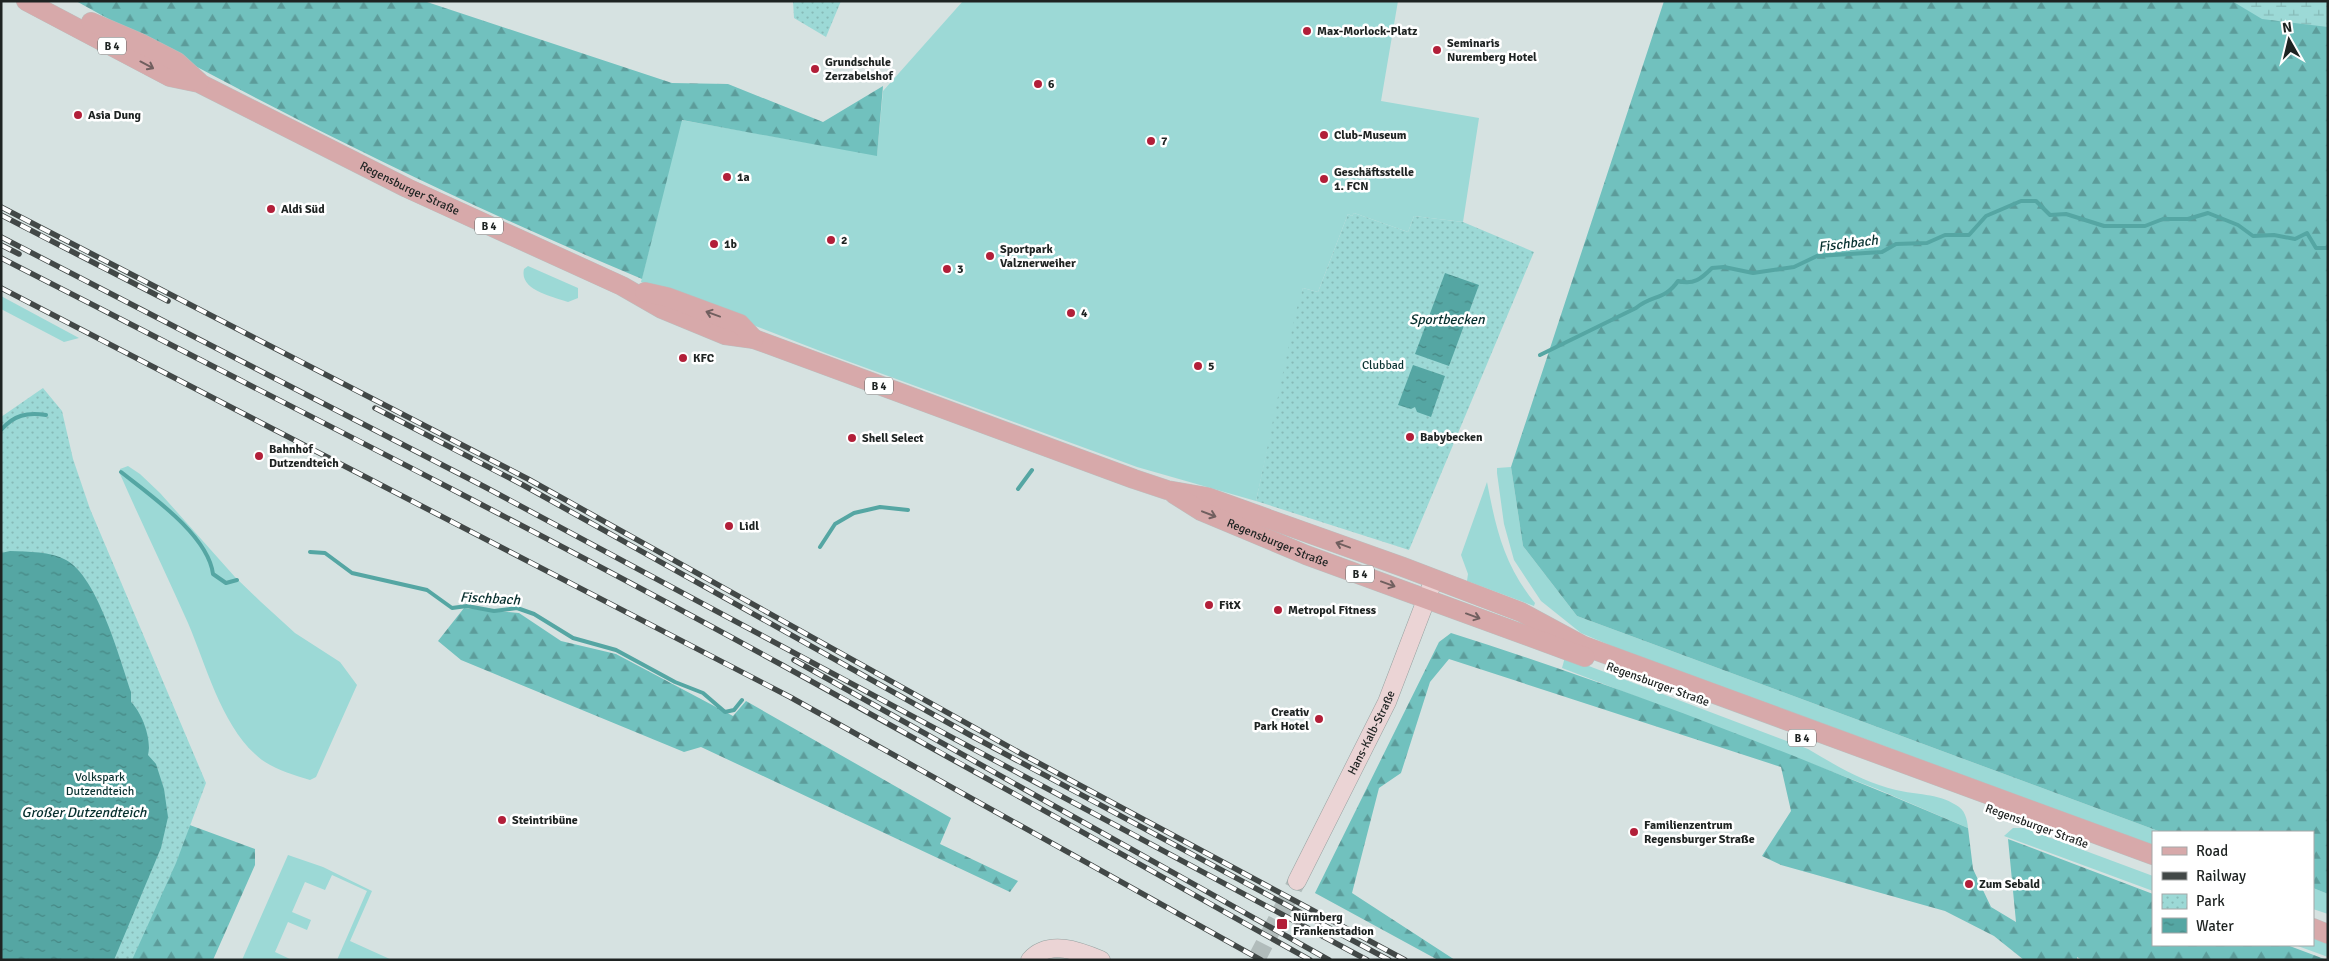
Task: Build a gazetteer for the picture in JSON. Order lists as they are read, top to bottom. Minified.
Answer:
{"streets":{"main road":["B 4","Regensburger Straße","Hans-Kalb-Straße"]},"crossings":[["Regensburger Straße","Hans-Kalb-Straße"]],"water":["Fischbach","Sportbecken","Großer Dutzendteich"],"parks":["Clubbad","Volkspark Dutzendteich"],"places":{"other":["Max-Morlock-Platz","Seminaris Nuremberg Hotel","Grundschule Zerzabelshof","6","Asia Dung","Club-Museum","7","1a","Geschäftsstelle 1. FCN","Aldi Süd","2","1b","Sportpark Valznerweiher","3","4","KFC","5","Babybecken","Shell Select","Bahnhof Dutzendteich","Lidl","FitX","Metropol Fitness","Creativ Park Hotel","Steintribüne","Familienzentrum Regensburger Straße","Zum Sebald"],"transit":["Nürnberg Frankenstadion"]},"legend":["Road","Railway","Park","Water"],"north":"top"}
